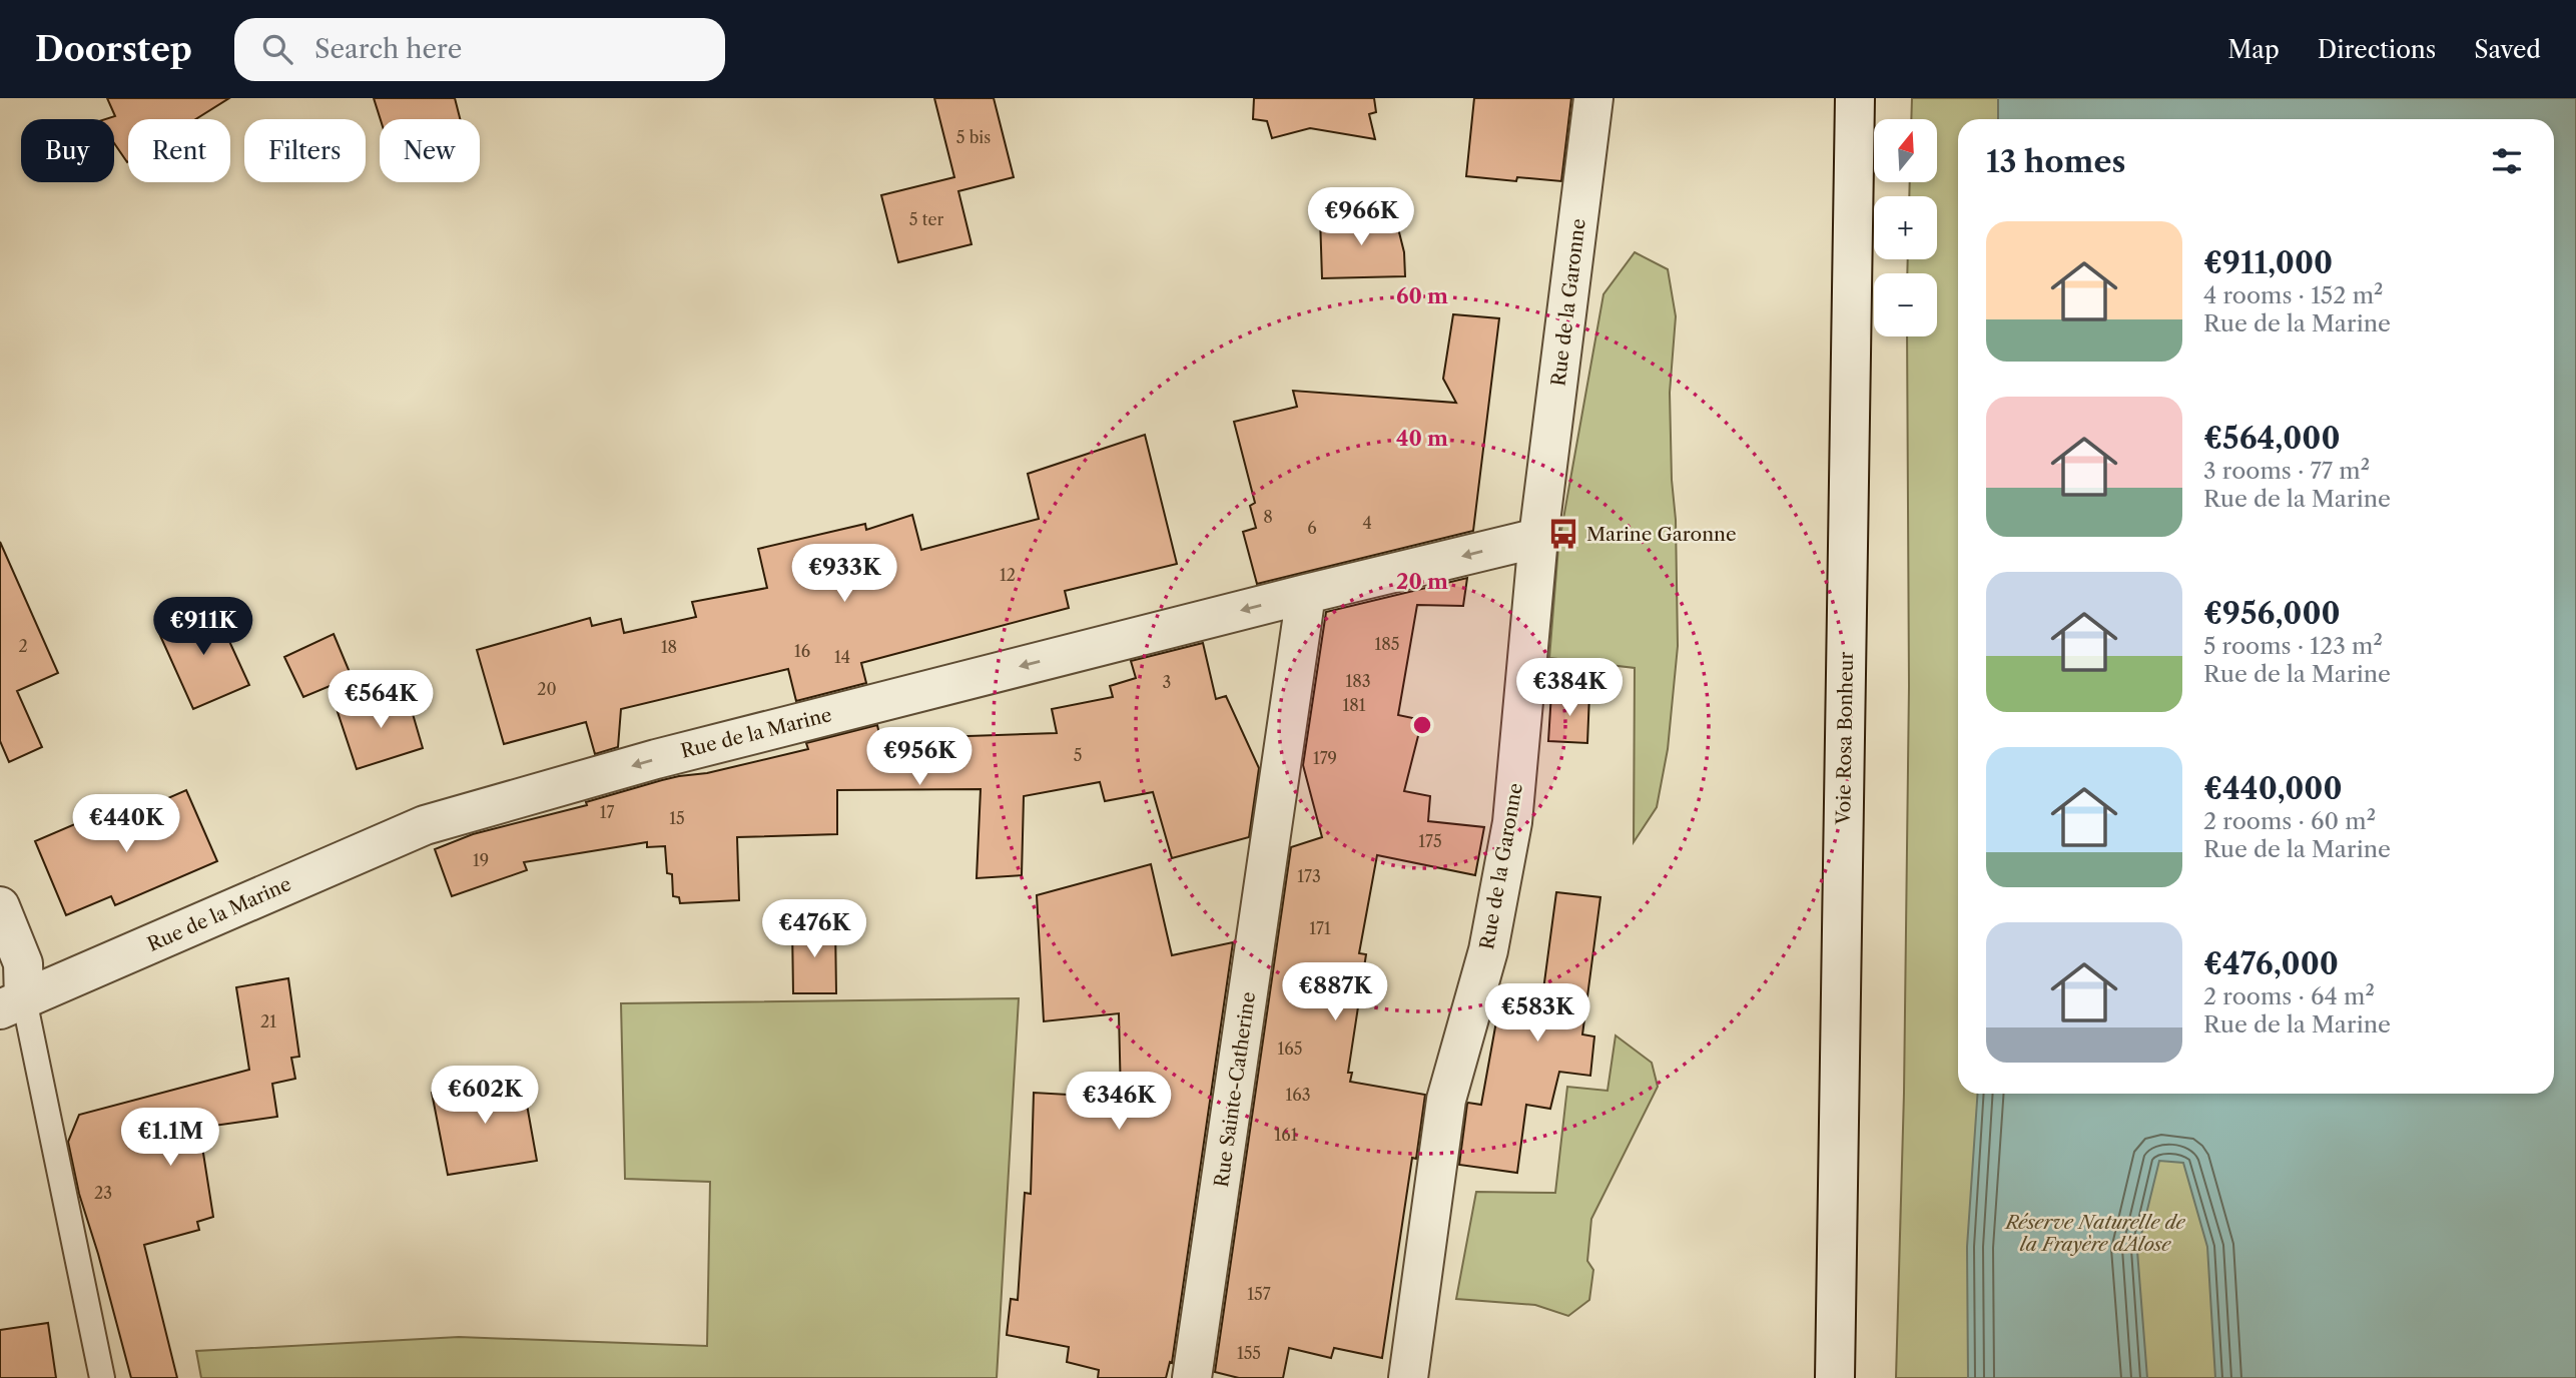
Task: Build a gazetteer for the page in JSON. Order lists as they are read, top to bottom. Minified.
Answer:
{"streets":{"street":["Rue de la Garonne","Rue de la Marine","Voie Rosa Bonheur","Rue Sainte-Catherine"]},"crossings":[["Rue de la Garonne","Rue de la Marine"],["Rue de la Marine","Rue Sainte-Catherine"]],"one_way":["Rue de la Marine"],"parks":["Réserve Naturelle de la Frayère d'Alose"],"places":{"bus stop":["Marine Garonne"]},"house_numbers":["5 bis","5 ter","8","4","6","12","185","2","18","16","14","183","3","20","181","5","179","17","15","175","19","173","171","21","165","163","161","23","157","155"],"north":"top","page":{"header":"Doorstep","search":"Search here","nav":["Map","Directions","Saved"],"map_buttons":["+","−"],"chip":["Buy","Rent","Filters","New"],"heading":"13 homes","price":["€966K","€933K","€911K","€384K","€564K","€956K","€440K","€476K","€887K","€583K","€602K","€346K","€1.1M"],"list":[{"name":"€911,000","note":"4 rooms · 152 m² · Rue de la Marine"},{"name":"€564,000","note":"3 rooms · 77 m² · Rue de la Marine"},{"name":"€956,000","note":"5 rooms · 123 m² · Rue de la Marine"},{"name":"€440,000","note":"2 rooms · 60 m² · Rue de la Marine"},{"name":"€476,000","note":"2 rooms · 64 m² · Rue de la Marine"}]},"rings":["60 m","40 m","20 m"]}
